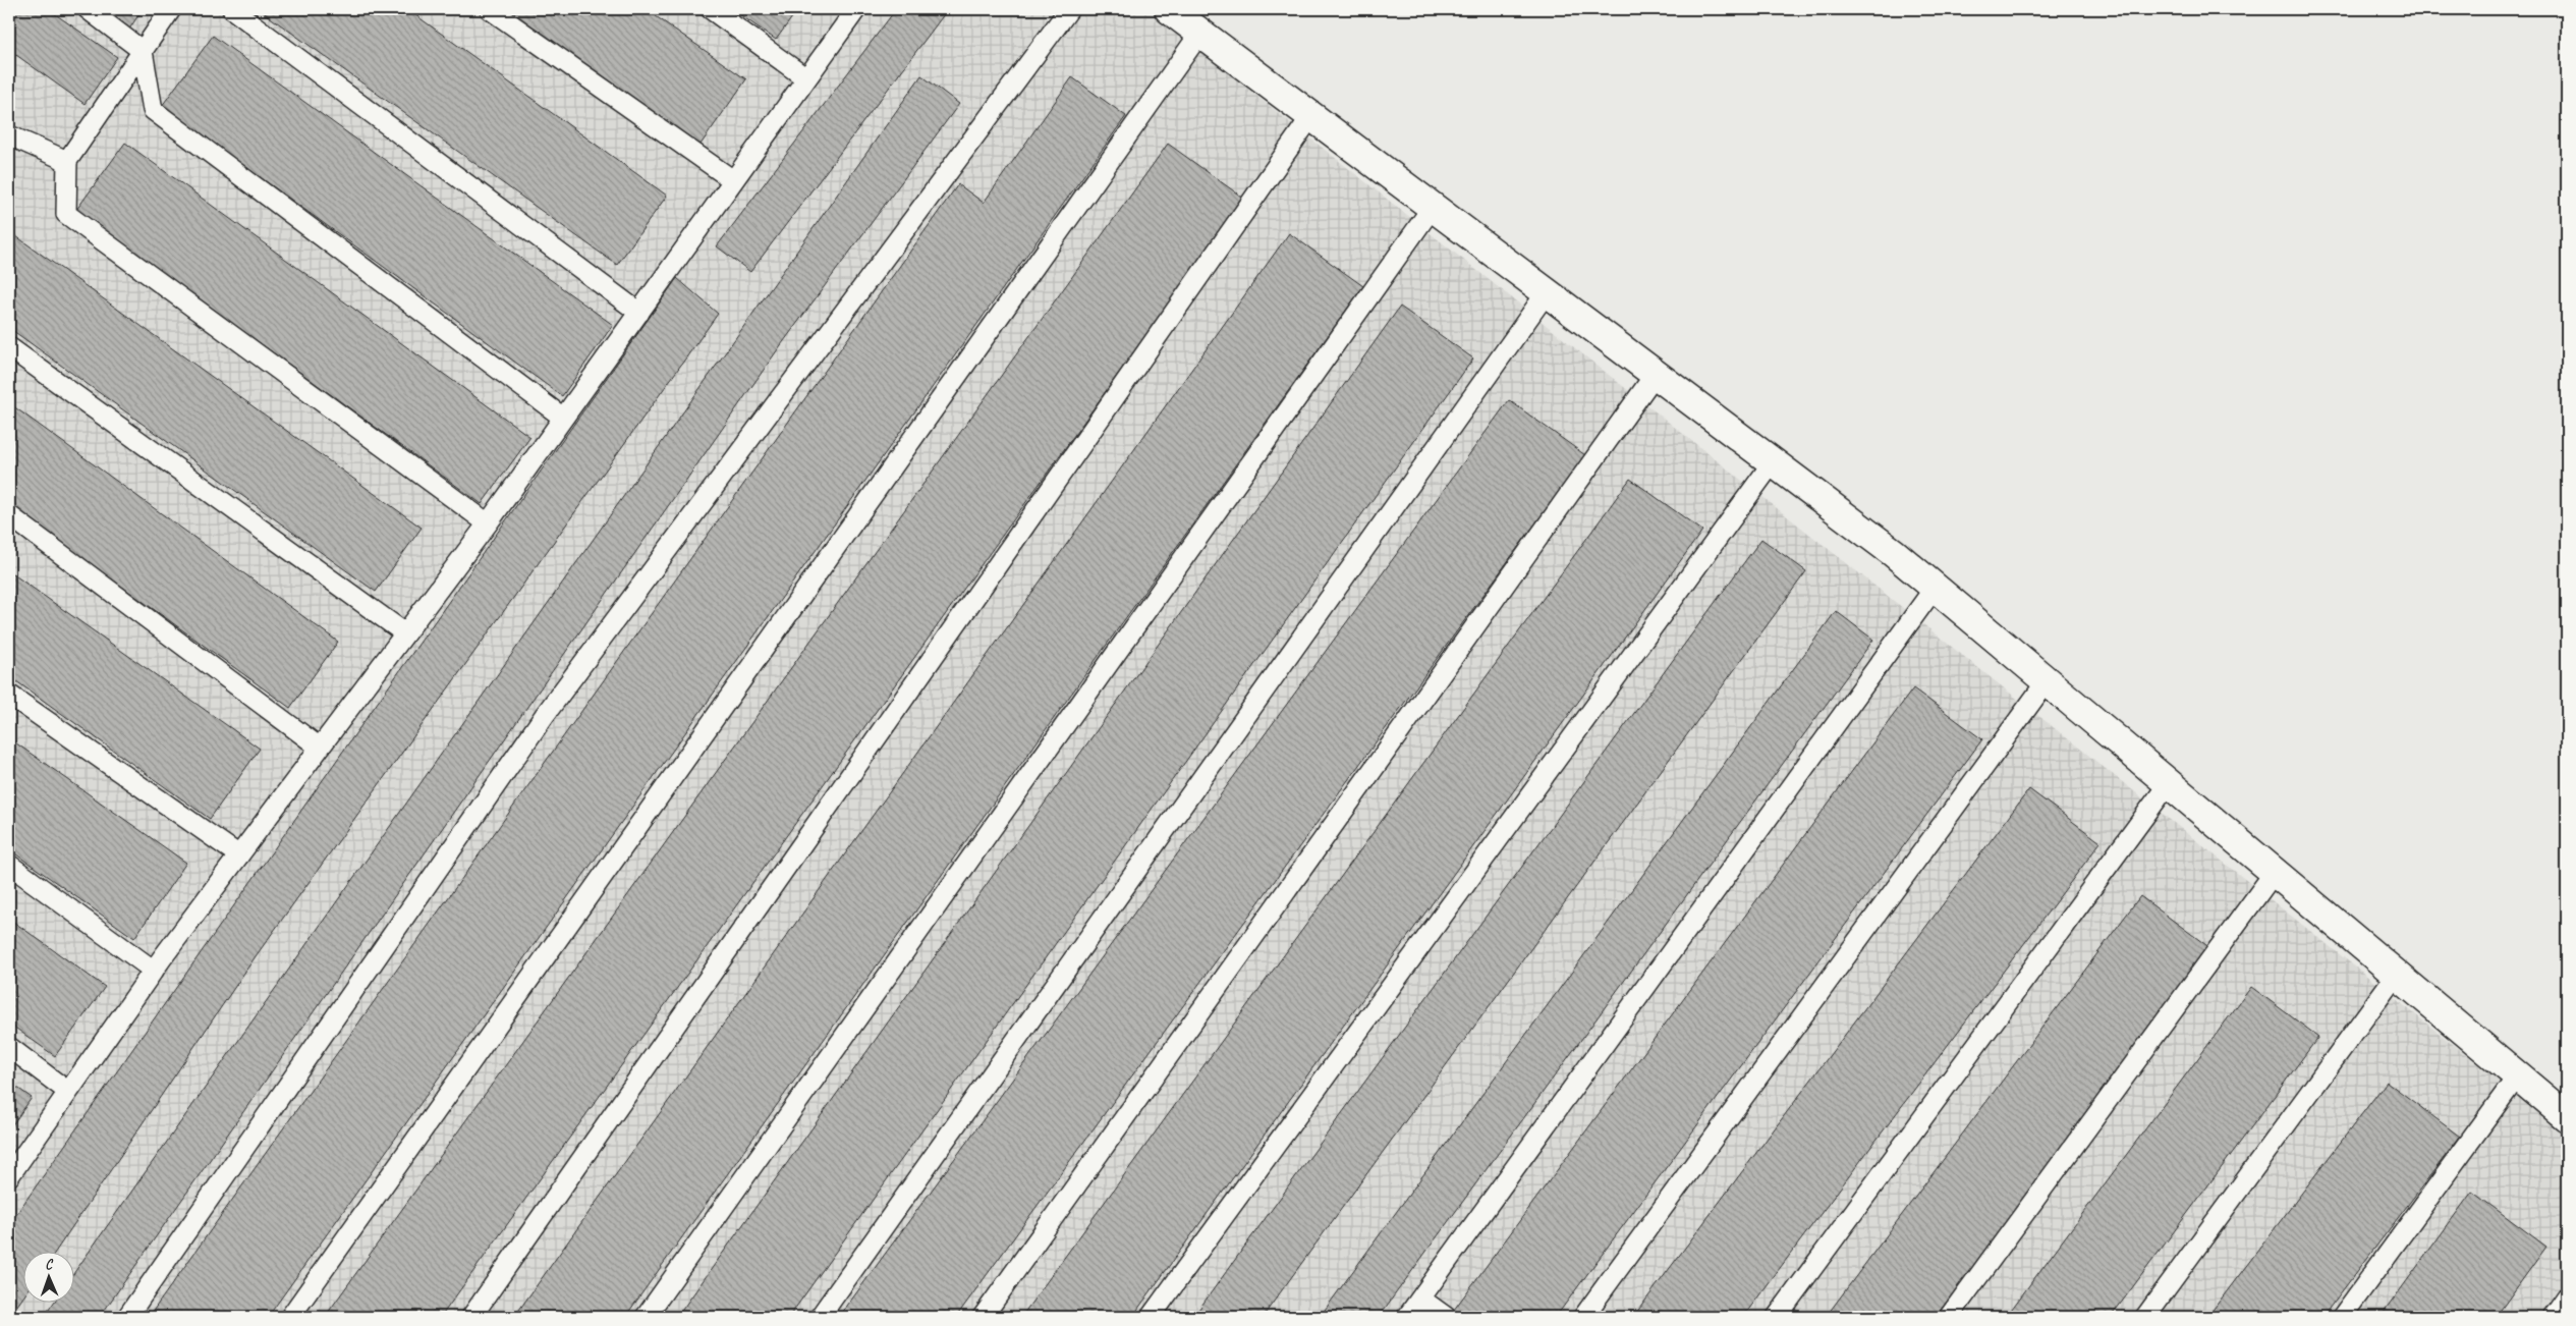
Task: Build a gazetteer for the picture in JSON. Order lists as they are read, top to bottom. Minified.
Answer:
{"north":"top"}
